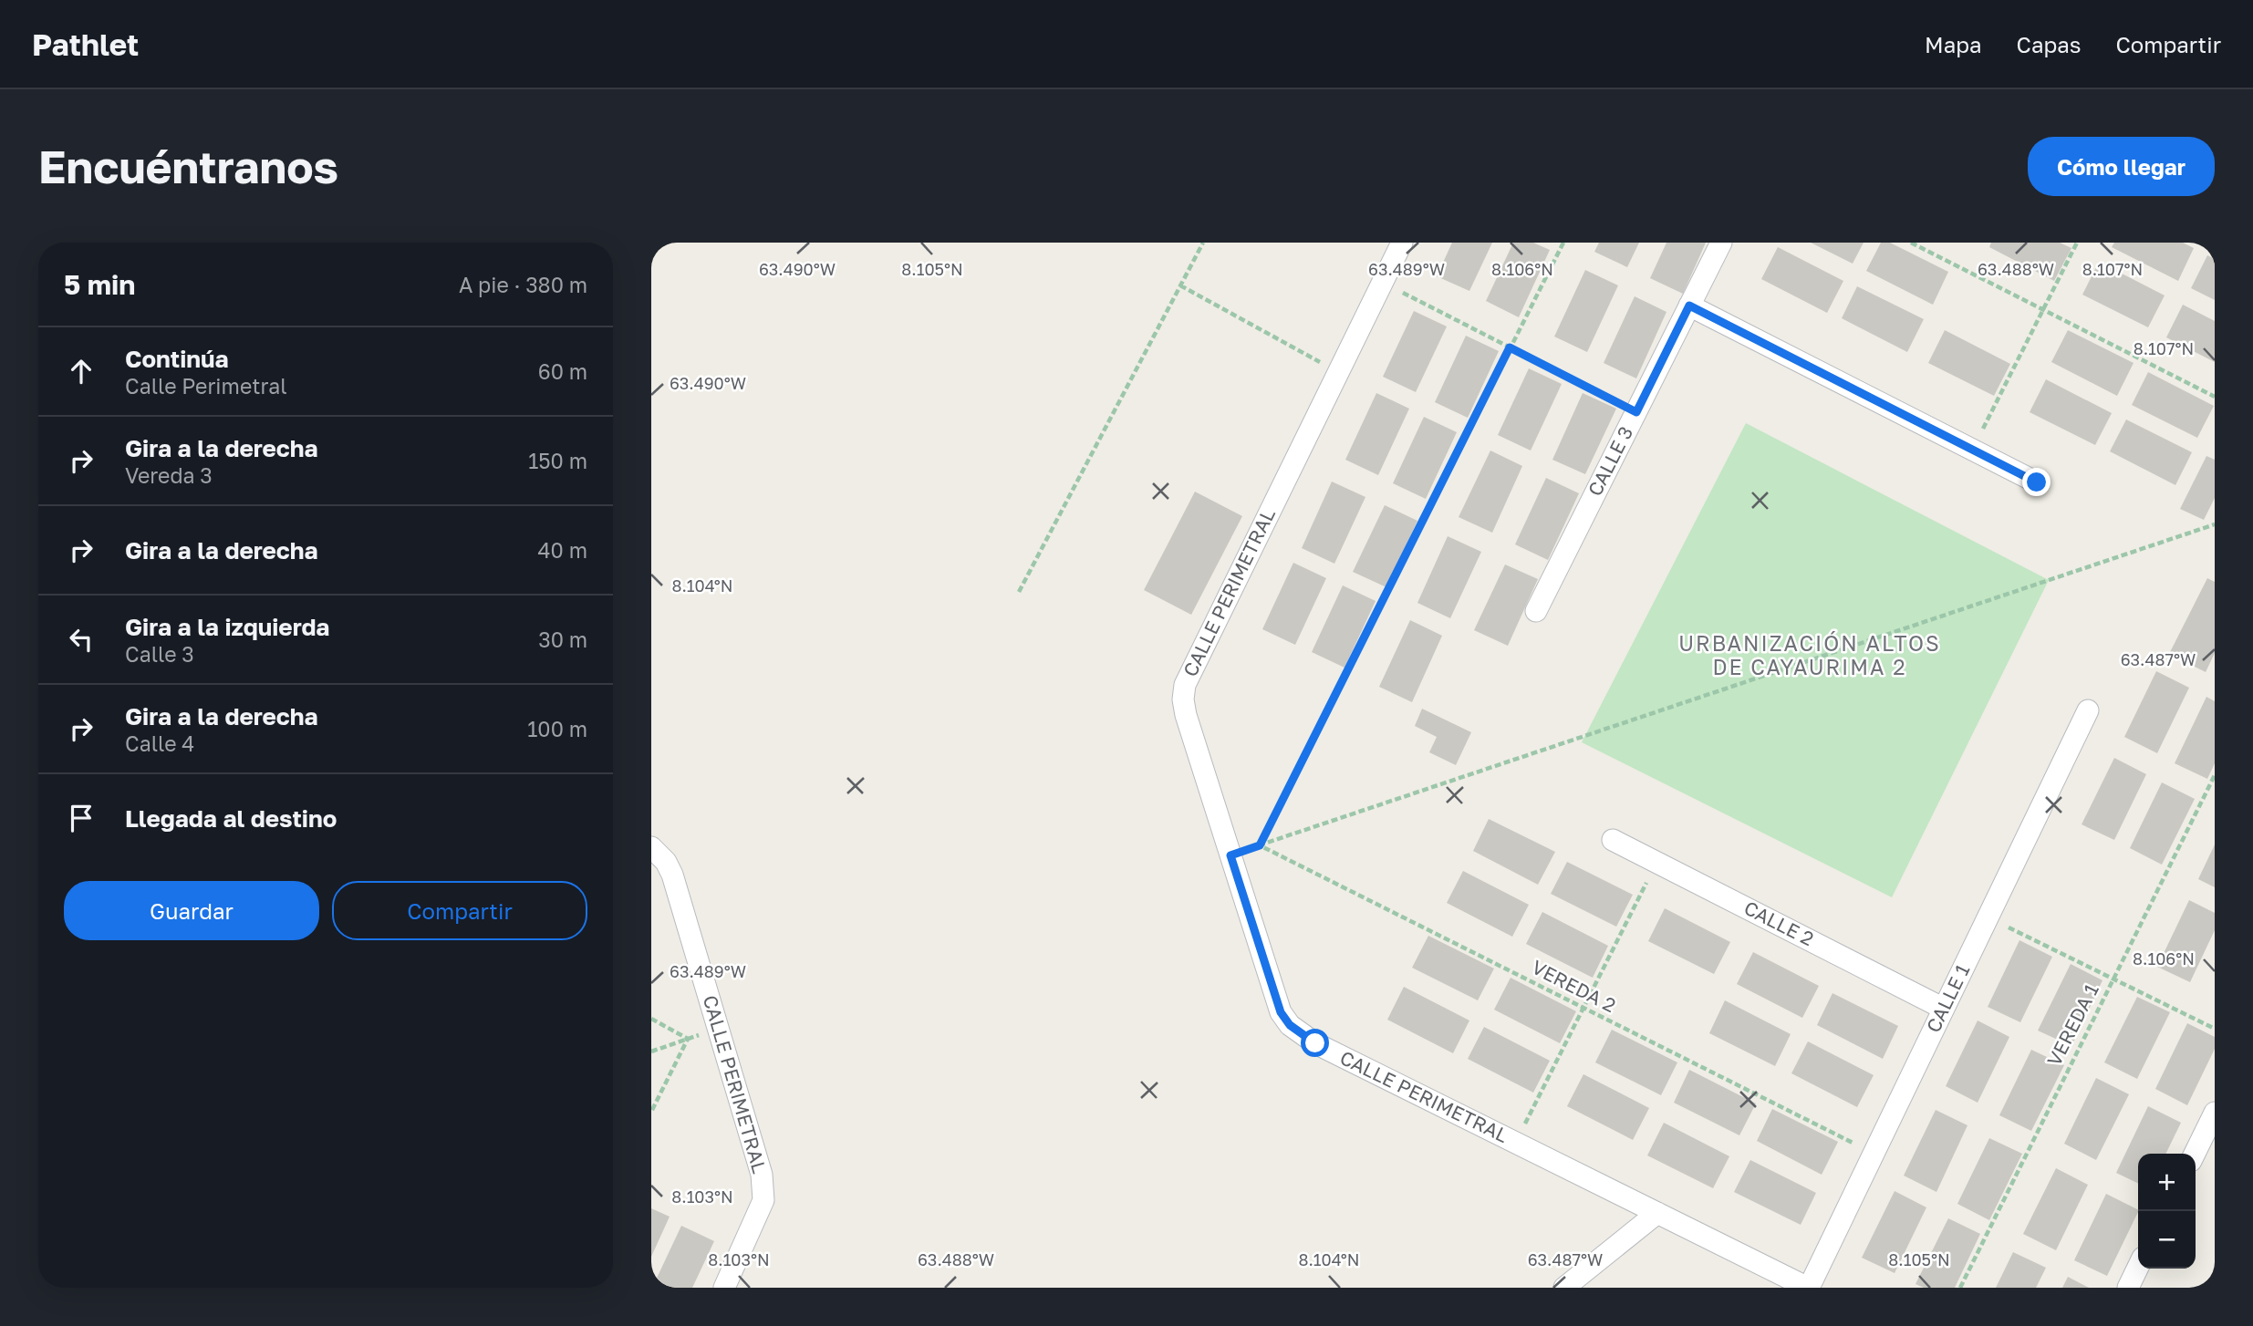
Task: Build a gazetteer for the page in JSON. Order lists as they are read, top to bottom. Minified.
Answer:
{"streets":{"street":["CALLE 3","CALLE PERIMETRAL","CALLE 2","CALLE 1"],"path":["VEREDA 2","VEREDA 1"]},"crossings":[["CALLE PERIMETRAL","CALLE 1"],["CALLE 2","CALLE 1"],["VEREDA 2","CALLE 1"]],"districts":["URBANIZACIÓN ALTOS DE CAYAURIMA 2"],"page":{"header":"Pathlet","nav":["Mapa","Capas","Compartir"],"buttons":["Cómo llegar",["Guardar","Compartir"]],"title":"Encuéntranos","heading":["5 min","A pie · 380 m"],"list":[["Continúa","Calle Perimetral","60 m"],["Gira a la derecha","Vereda 3","150 m"],["Gira a la derecha","40 m"],["Gira a la izquierda","Calle 3","30 m"],["Gira a la derecha","Calle 4","100 m"],"Llegada al destino"],"map_buttons":["+","−"]},"coordinates":["63.490°W","63.489°W","63.488°W","8.105°N","8.106°N","8.107°N","8.104°N","63.487°W","8.103°N"]}
